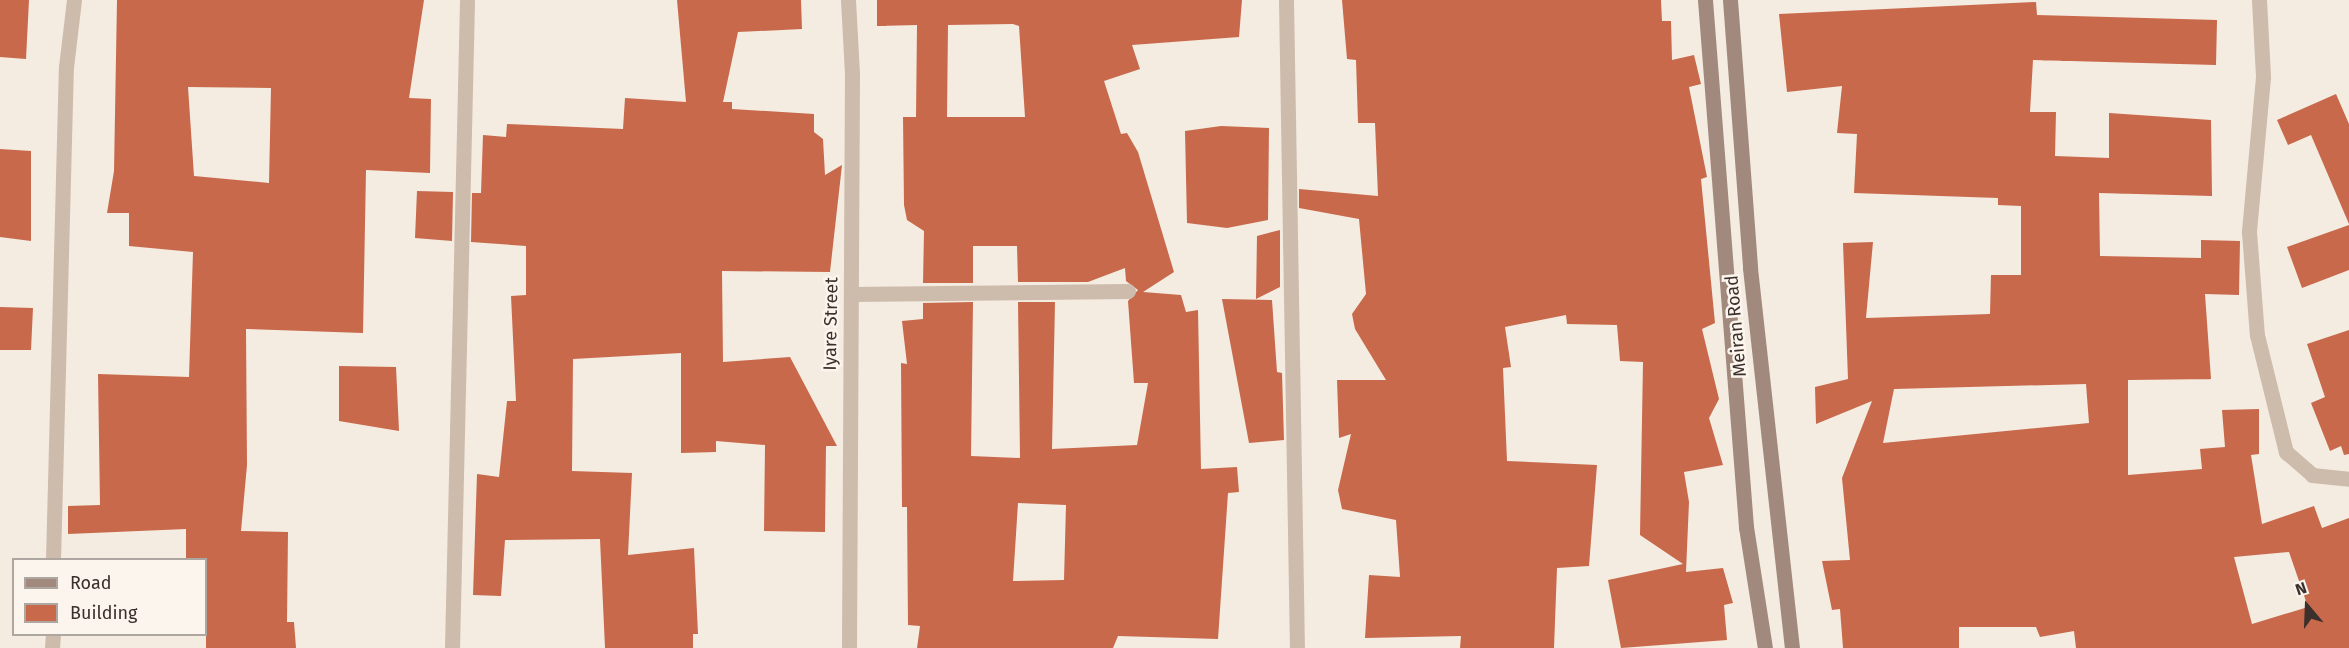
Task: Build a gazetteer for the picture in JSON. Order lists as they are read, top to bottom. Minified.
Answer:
{"streets":{"main road":["Meiran Road"],"street":["Iyare Street"]},"legend":["Road","Building"],"north":"top"}
